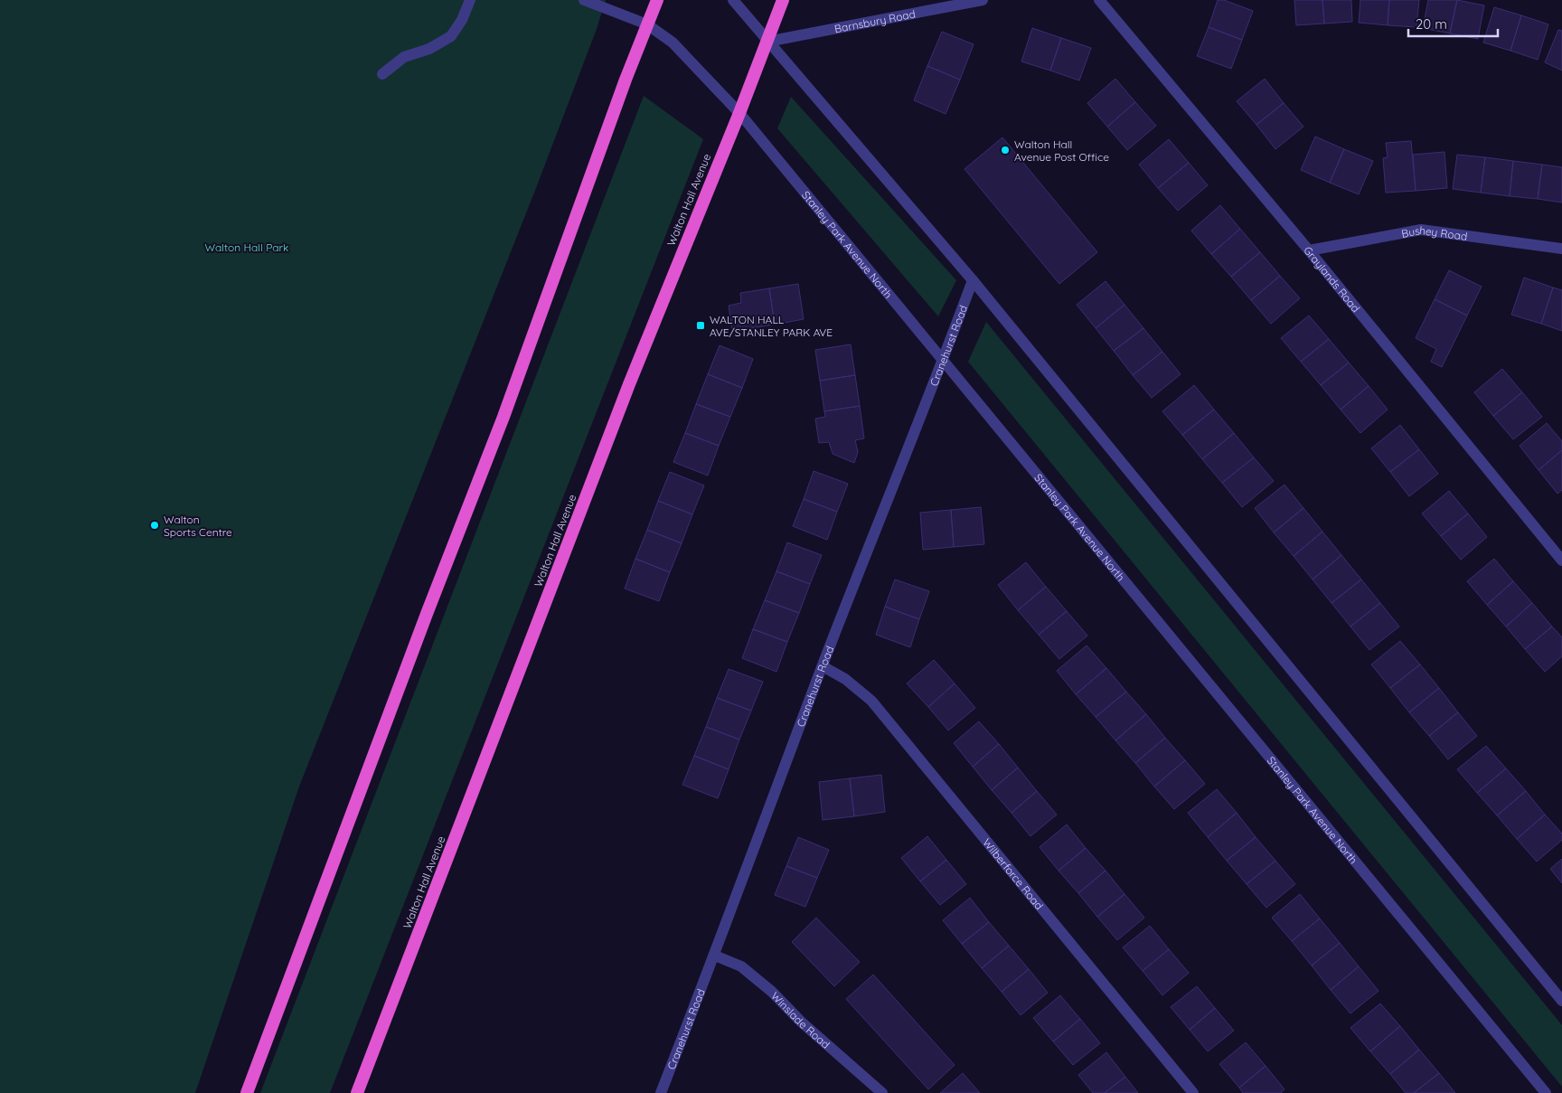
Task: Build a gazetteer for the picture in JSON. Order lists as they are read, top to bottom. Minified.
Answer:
{"streets":{"highway":["Walton Hall Avenue"],"street":["Barnsbury Road","Bushey Road","Stanley Park Avenue North","Graylands Road","Cranehurst Road","Wilberforce Road","Winslade Road"]},"crossings":[["Barnsbury Road","Walton Hall Avenue"],["Walton Hall Avenue","Stanley Park Avenue North"],["Bushey Road","Graylands Road"],["Stanley Park Avenue North","Cranehurst Road"],["Cranehurst Road","Wilberforce Road"],["Cranehurst Road","Winslade Road"]],"parks":["Walton Hall Park"],"places":{"other":["Walton Hall Avenue Post Office","Walton Sports Centre"],"transit":["WALTON HALL AVE/STANLEY PARK AVE"]},"scale_bar":"20 m"}
